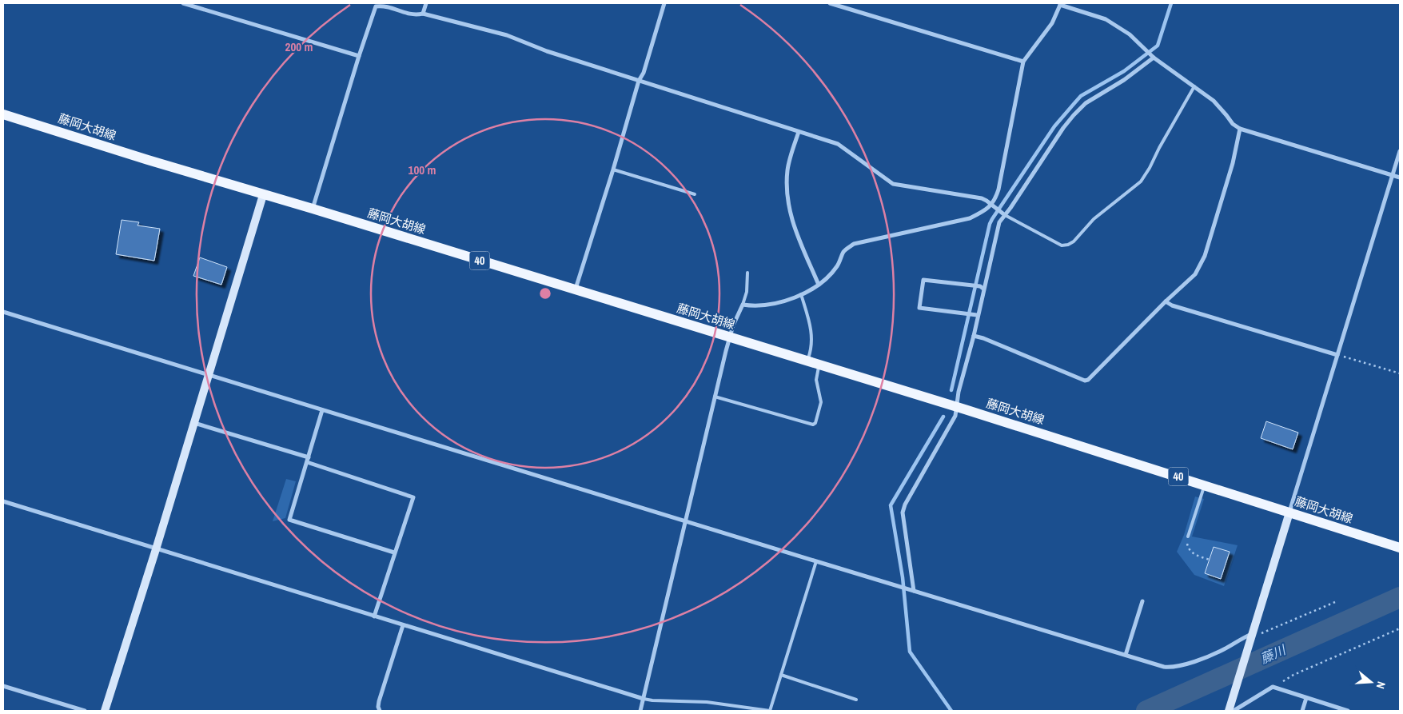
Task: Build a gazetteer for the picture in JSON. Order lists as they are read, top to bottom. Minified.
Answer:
{"streets":{"main road":["藤岡大胡線","40"]},"water":["藤川"],"north":"right","rings":["200 m","100 m"]}
